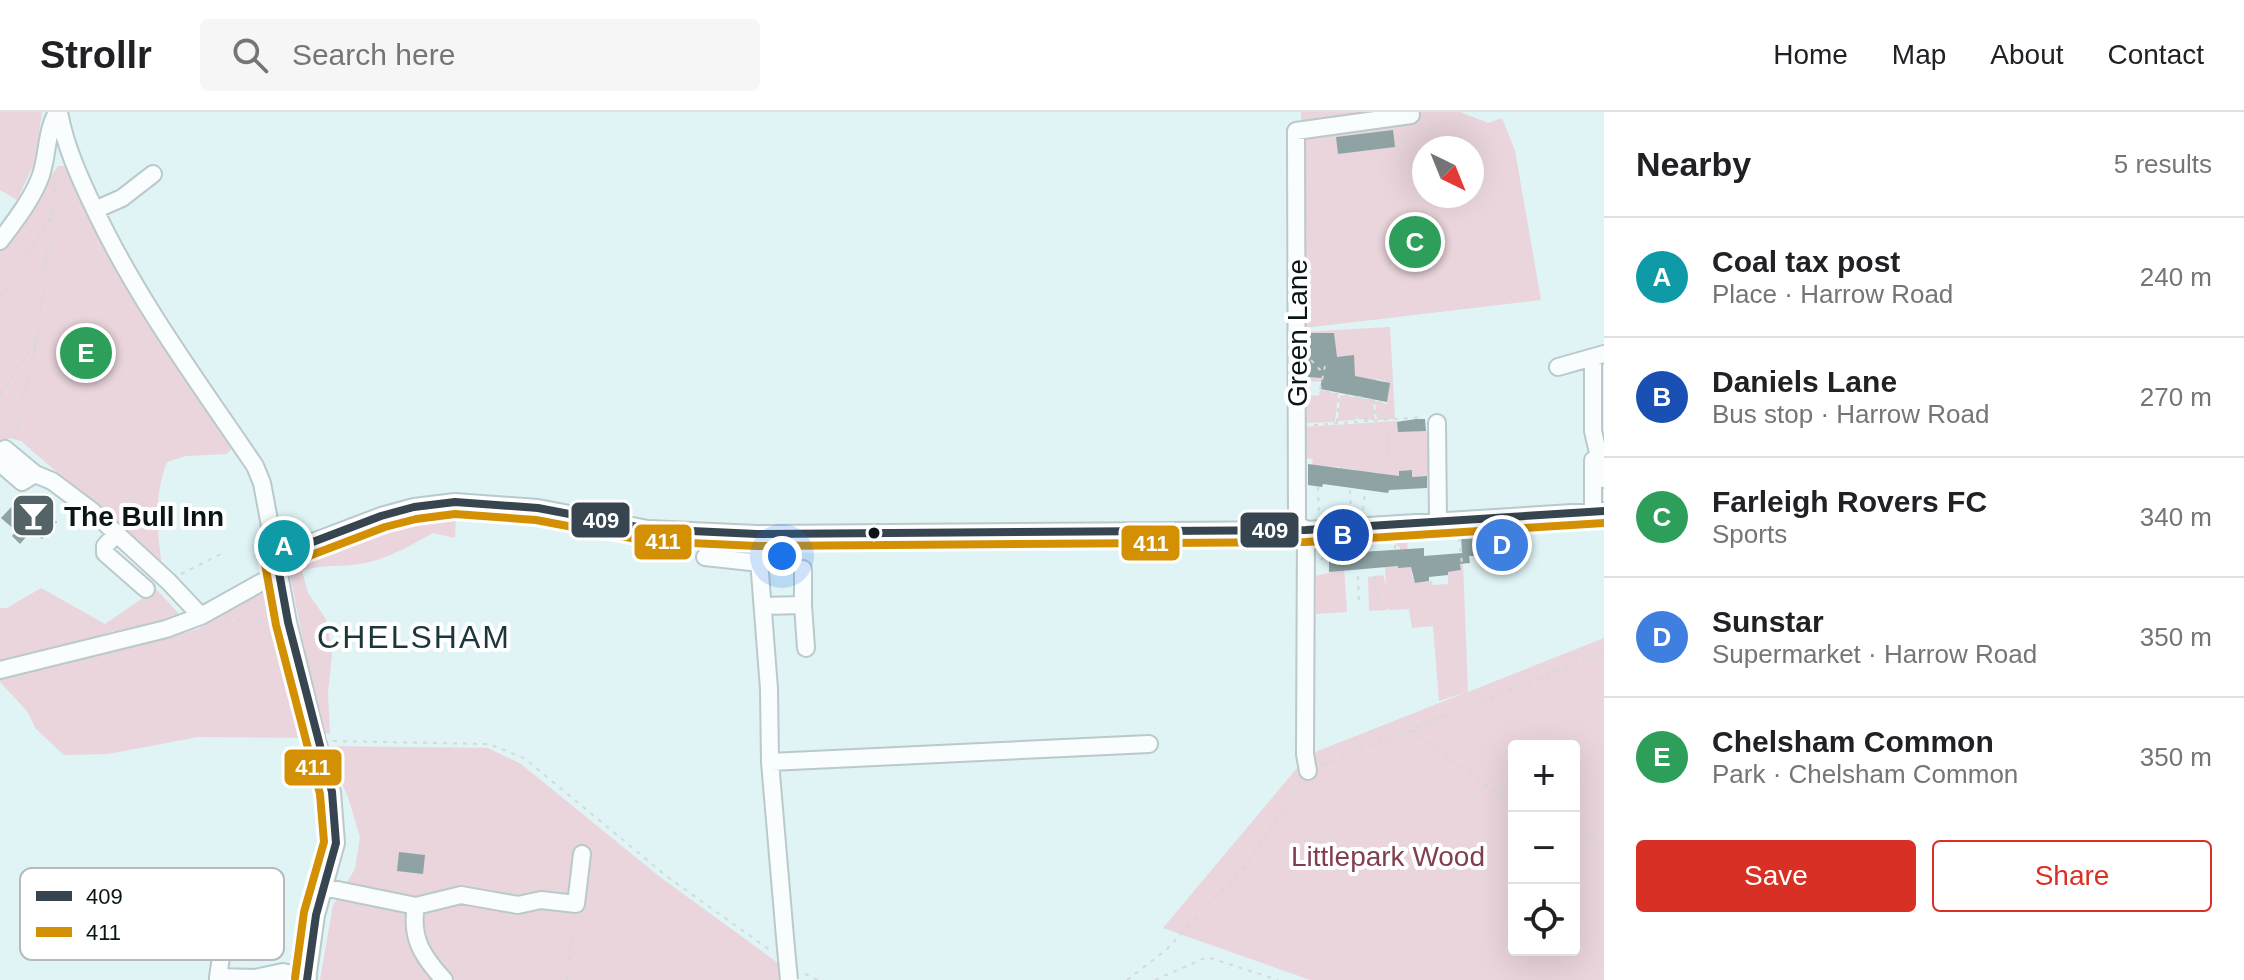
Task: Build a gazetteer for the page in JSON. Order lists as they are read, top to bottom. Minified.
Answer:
{"streets":{"street":["Green Lane"]},"districts":["CHELSHAM"],"parks":["Littlepark Wood"],"places":{"bar":["The Bull Inn"]},"lines":["transit line 409","transit line 411"],"legend":["409","411"],"north":"bottom right","page":{"header":"Strollr","search":"Search here","nav":["Home","Map","About","Contact"],"heading":["Nearby","5 results"],"pins":["C","E","B","D","A"],"list":[{"mark":"A","name":"Coal tax post","note":"Place · Harrow Road","value":"240 m"},{"mark":"B","name":"Daniels Lane","note":"Bus stop · Harrow Road","value":"270 m"},{"mark":"C","name":"Farleigh Rovers FC","note":"Sports","value":"340 m"},{"mark":"D","name":"Sunstar","note":"Supermarket · Harrow Road","value":"350 m"},{"mark":"E","name":"Chelsham Common","note":"Park · Chelsham Common","value":"350 m"}],"map_buttons":["+","−"],"buttons":["Save","Share"]}}
